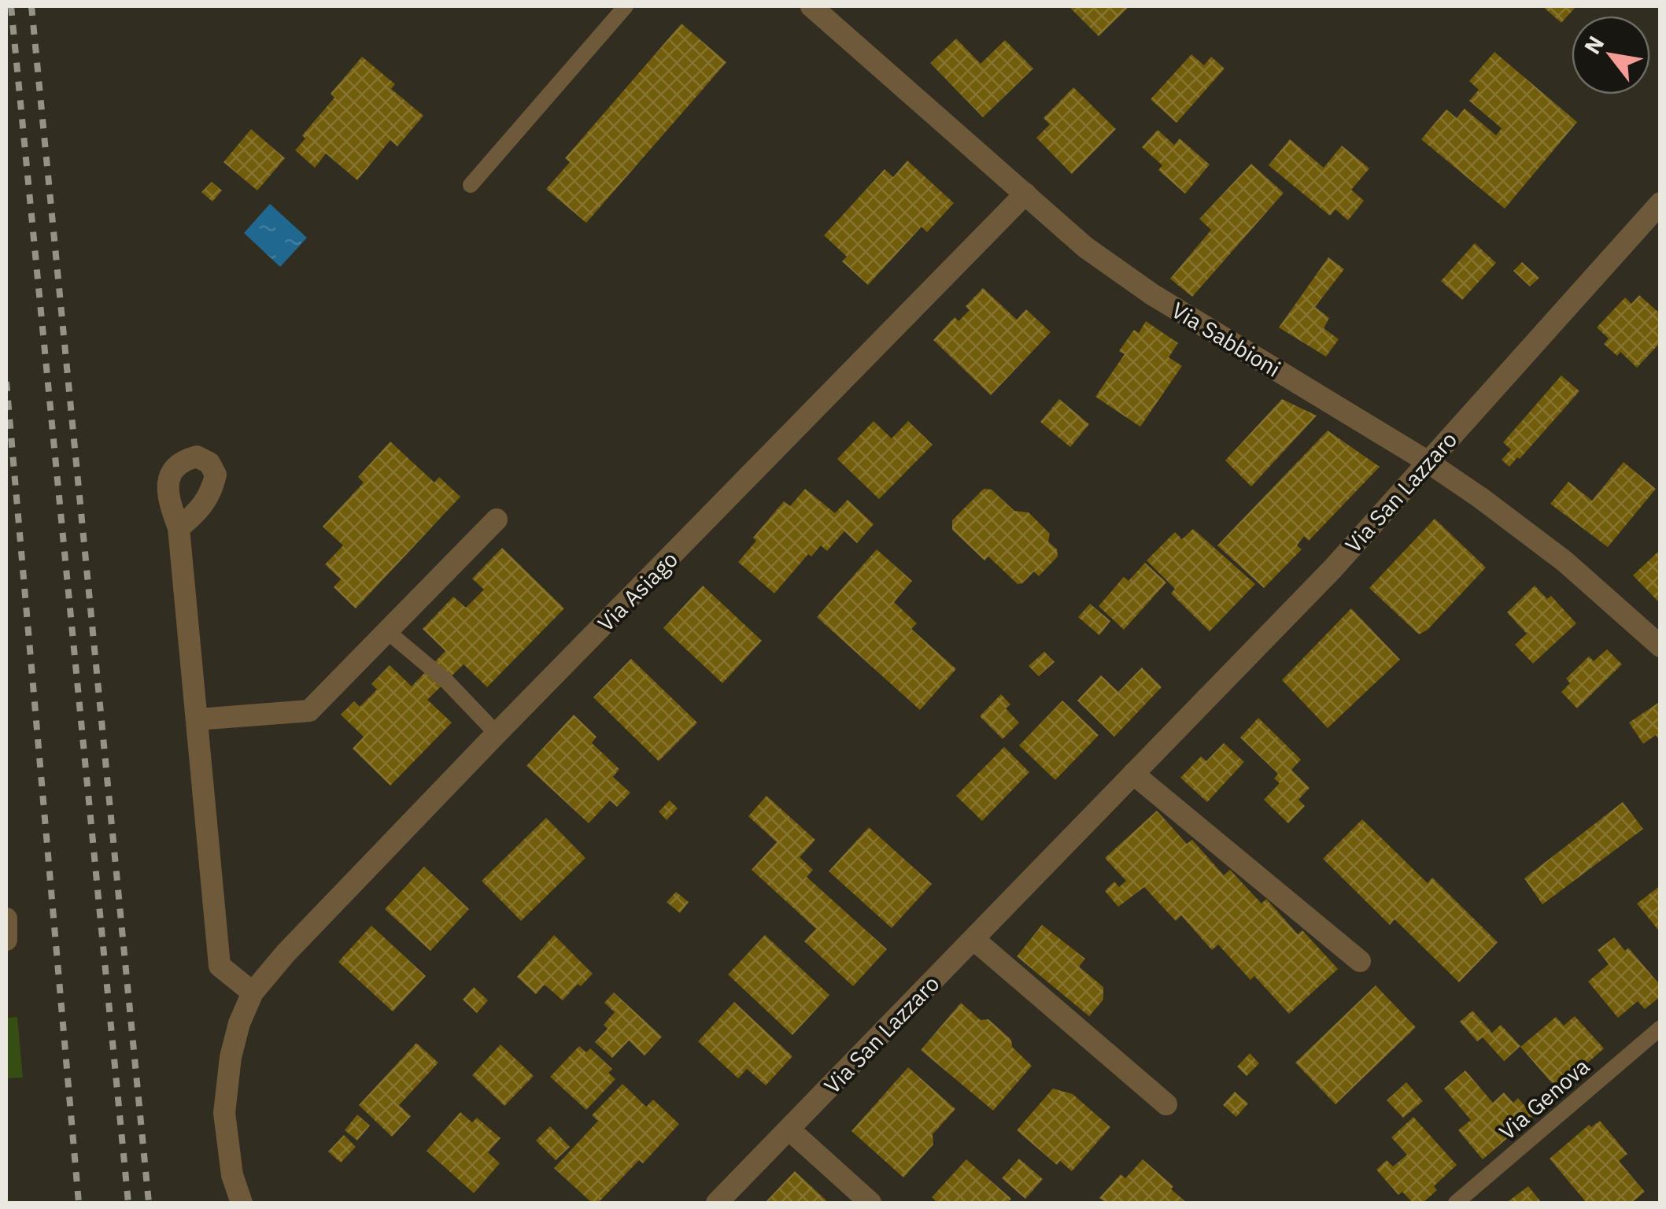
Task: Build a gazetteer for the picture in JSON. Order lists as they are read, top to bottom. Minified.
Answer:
{"streets":{"street":["Via Sabbioni","Via San Lazzaro","Via Asiago"],"lane":["Via Genova"]},"crossings":[["Via Sabbioni","Via San Lazzaro"],["Via Sabbioni","Via Asiago"]],"north":"top left"}
